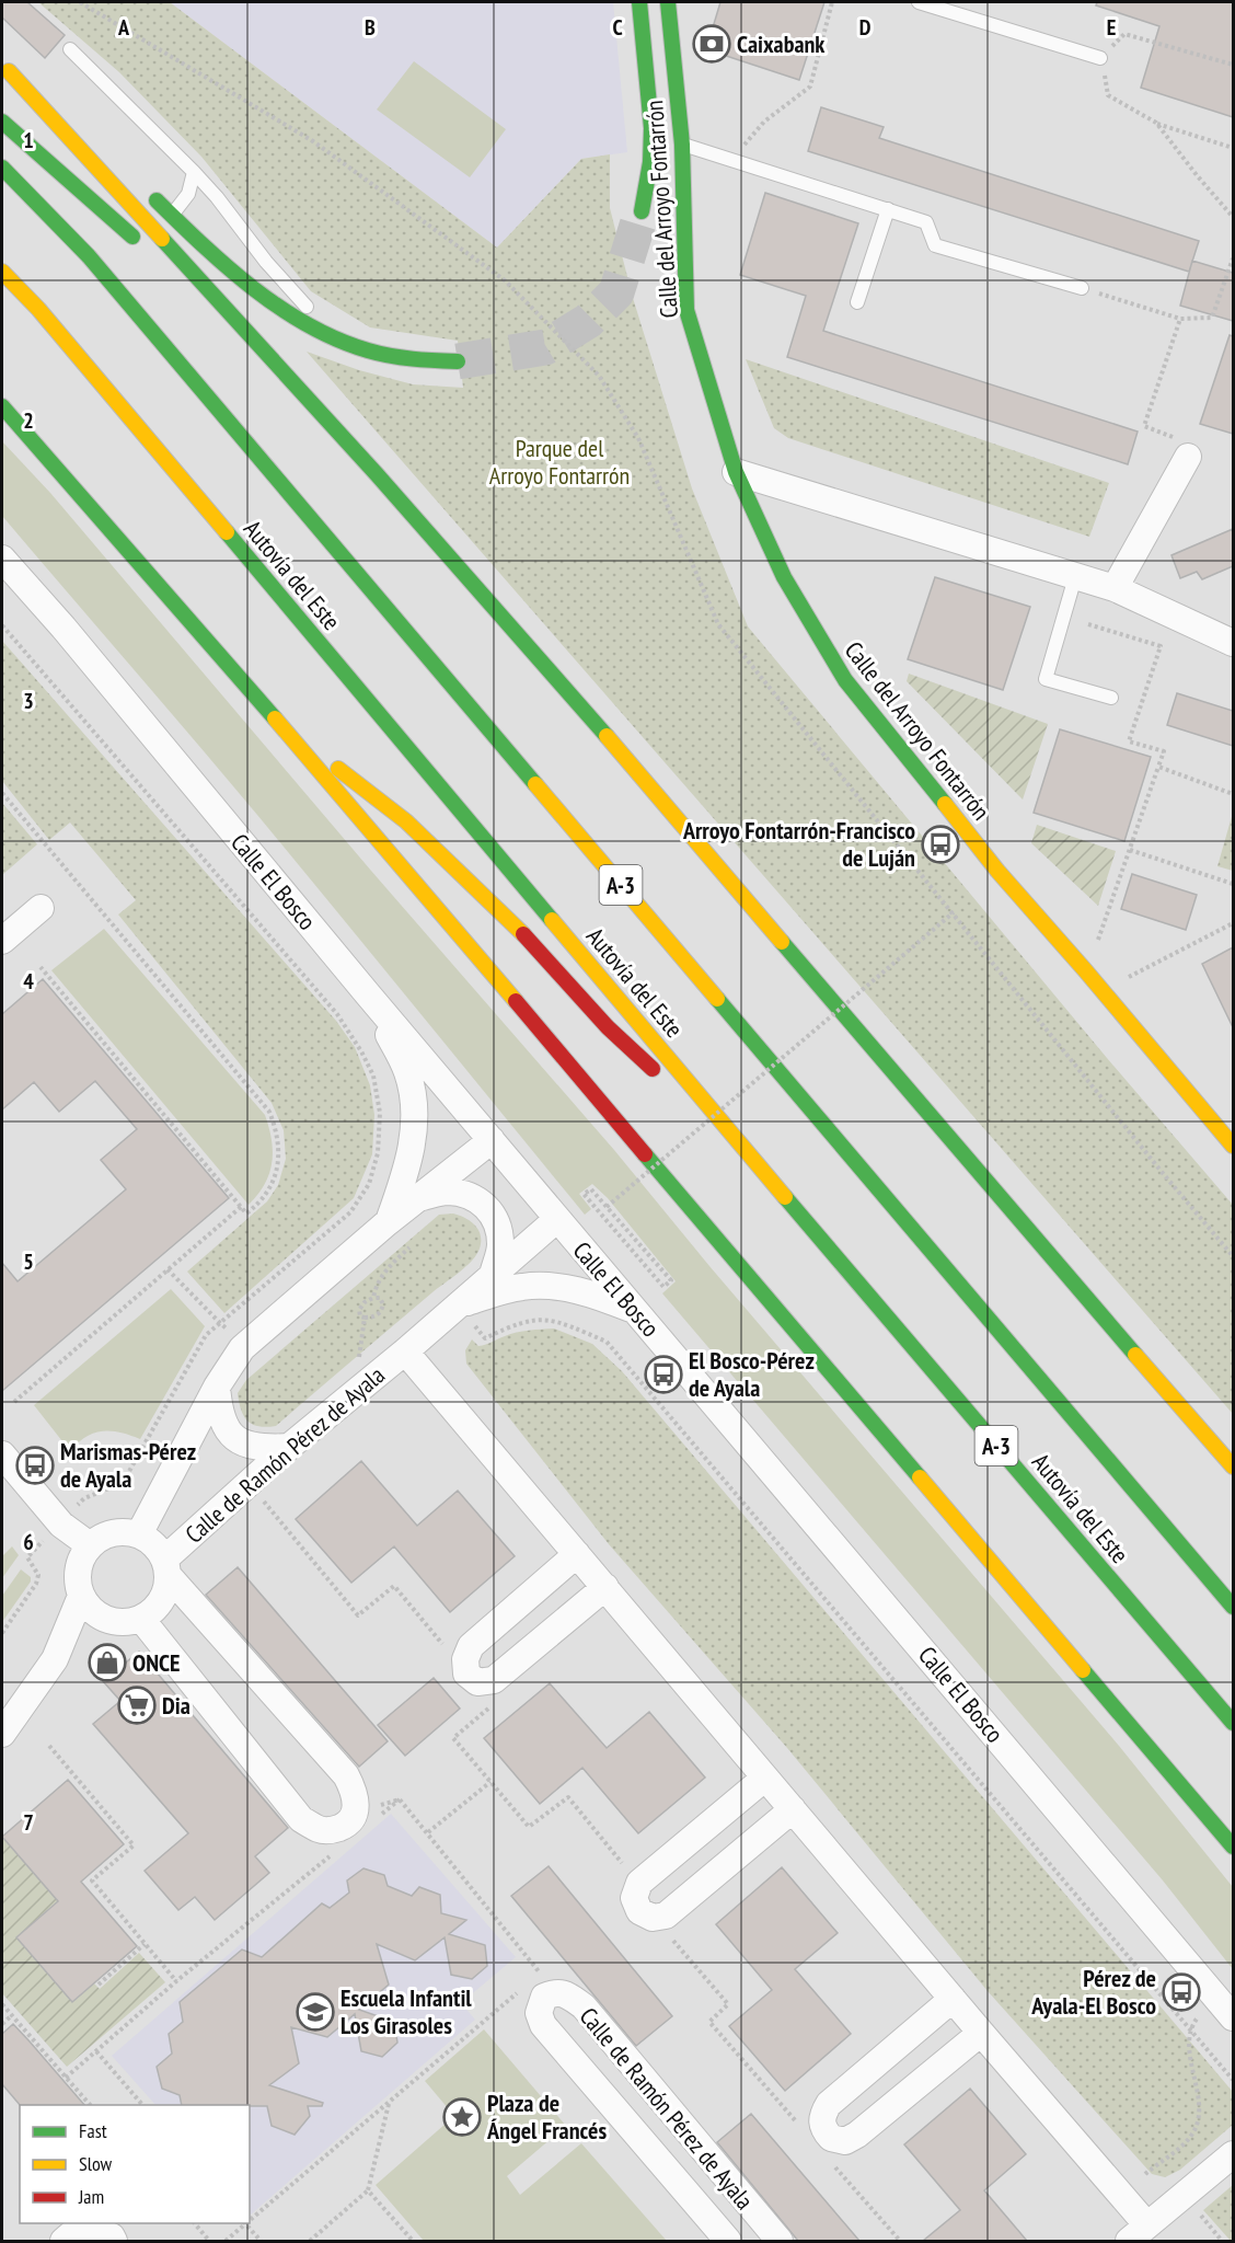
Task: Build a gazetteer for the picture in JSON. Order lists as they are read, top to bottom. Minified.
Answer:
{"streets":{"main road":["Calle del Arroyo Fontarrón","Autovía del Este","A-3"],"street":["Calle El Bosco","Calle de Ramón Pérez de Ayala"]},"crossings":[["Calle El Bosco","Calle de Ramón Pérez de Ayala"]],"parks":["Parque del Arroyo Fontarrón"],"places":{"bank":["Caixabank"],"bus stop":["Arroyo Fontarrón-Francisco de Luján","El Bosco-Pérez de Ayala","Marismas-Pérez de Ayala","Pérez de Ayala-El Bosco"],"shop":["ONCE"],"supermarket":["Dia"],"school or university":["Escuela Infantil Los Girasoles"],"place":["Plaza de Ángel Francés"]},"legend":["Fast","Slow","Jam"],"grid":{"columns":["A","B","C","D","E"],"rows":["1","2","3","4","5","6","7"]}}
